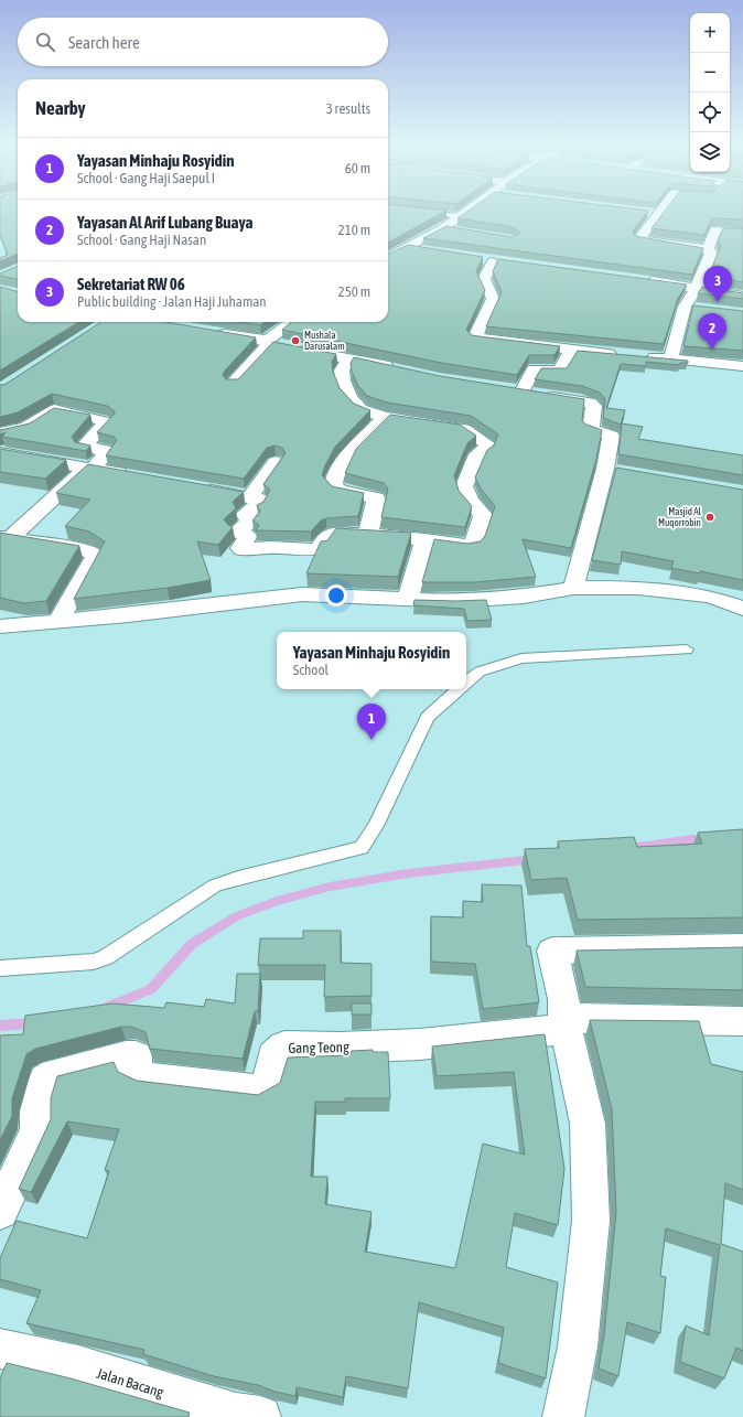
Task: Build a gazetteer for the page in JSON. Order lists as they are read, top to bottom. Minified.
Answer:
{"streets":{"street":["Gang Teong","Jalan Bacang"]},"places":["Mushala Darusalam","Masjid Al Muqorrobin"],"page":{"map_buttons":["+","−"],"search":"Search here","heading":["Nearby","3 results"],"list":[{"mark":"1","name":"Yayasan Minhaju Rosyidin","note":"School · Gang Haji Saepul I","value":"60 m"},{"mark":"2","name":"Yayasan Al Arif Lubang Buaya","note":"School · Gang Haji Nasan","value":"210 m"},{"mark":"3","name":"Sekretariat RW 06","note":"Public building · Jalan Haji Juhaman","value":"250 m"}],"pins":["3","2","1"],"popup":["Yayasan Minhaju Rosyidin","School"]}}
